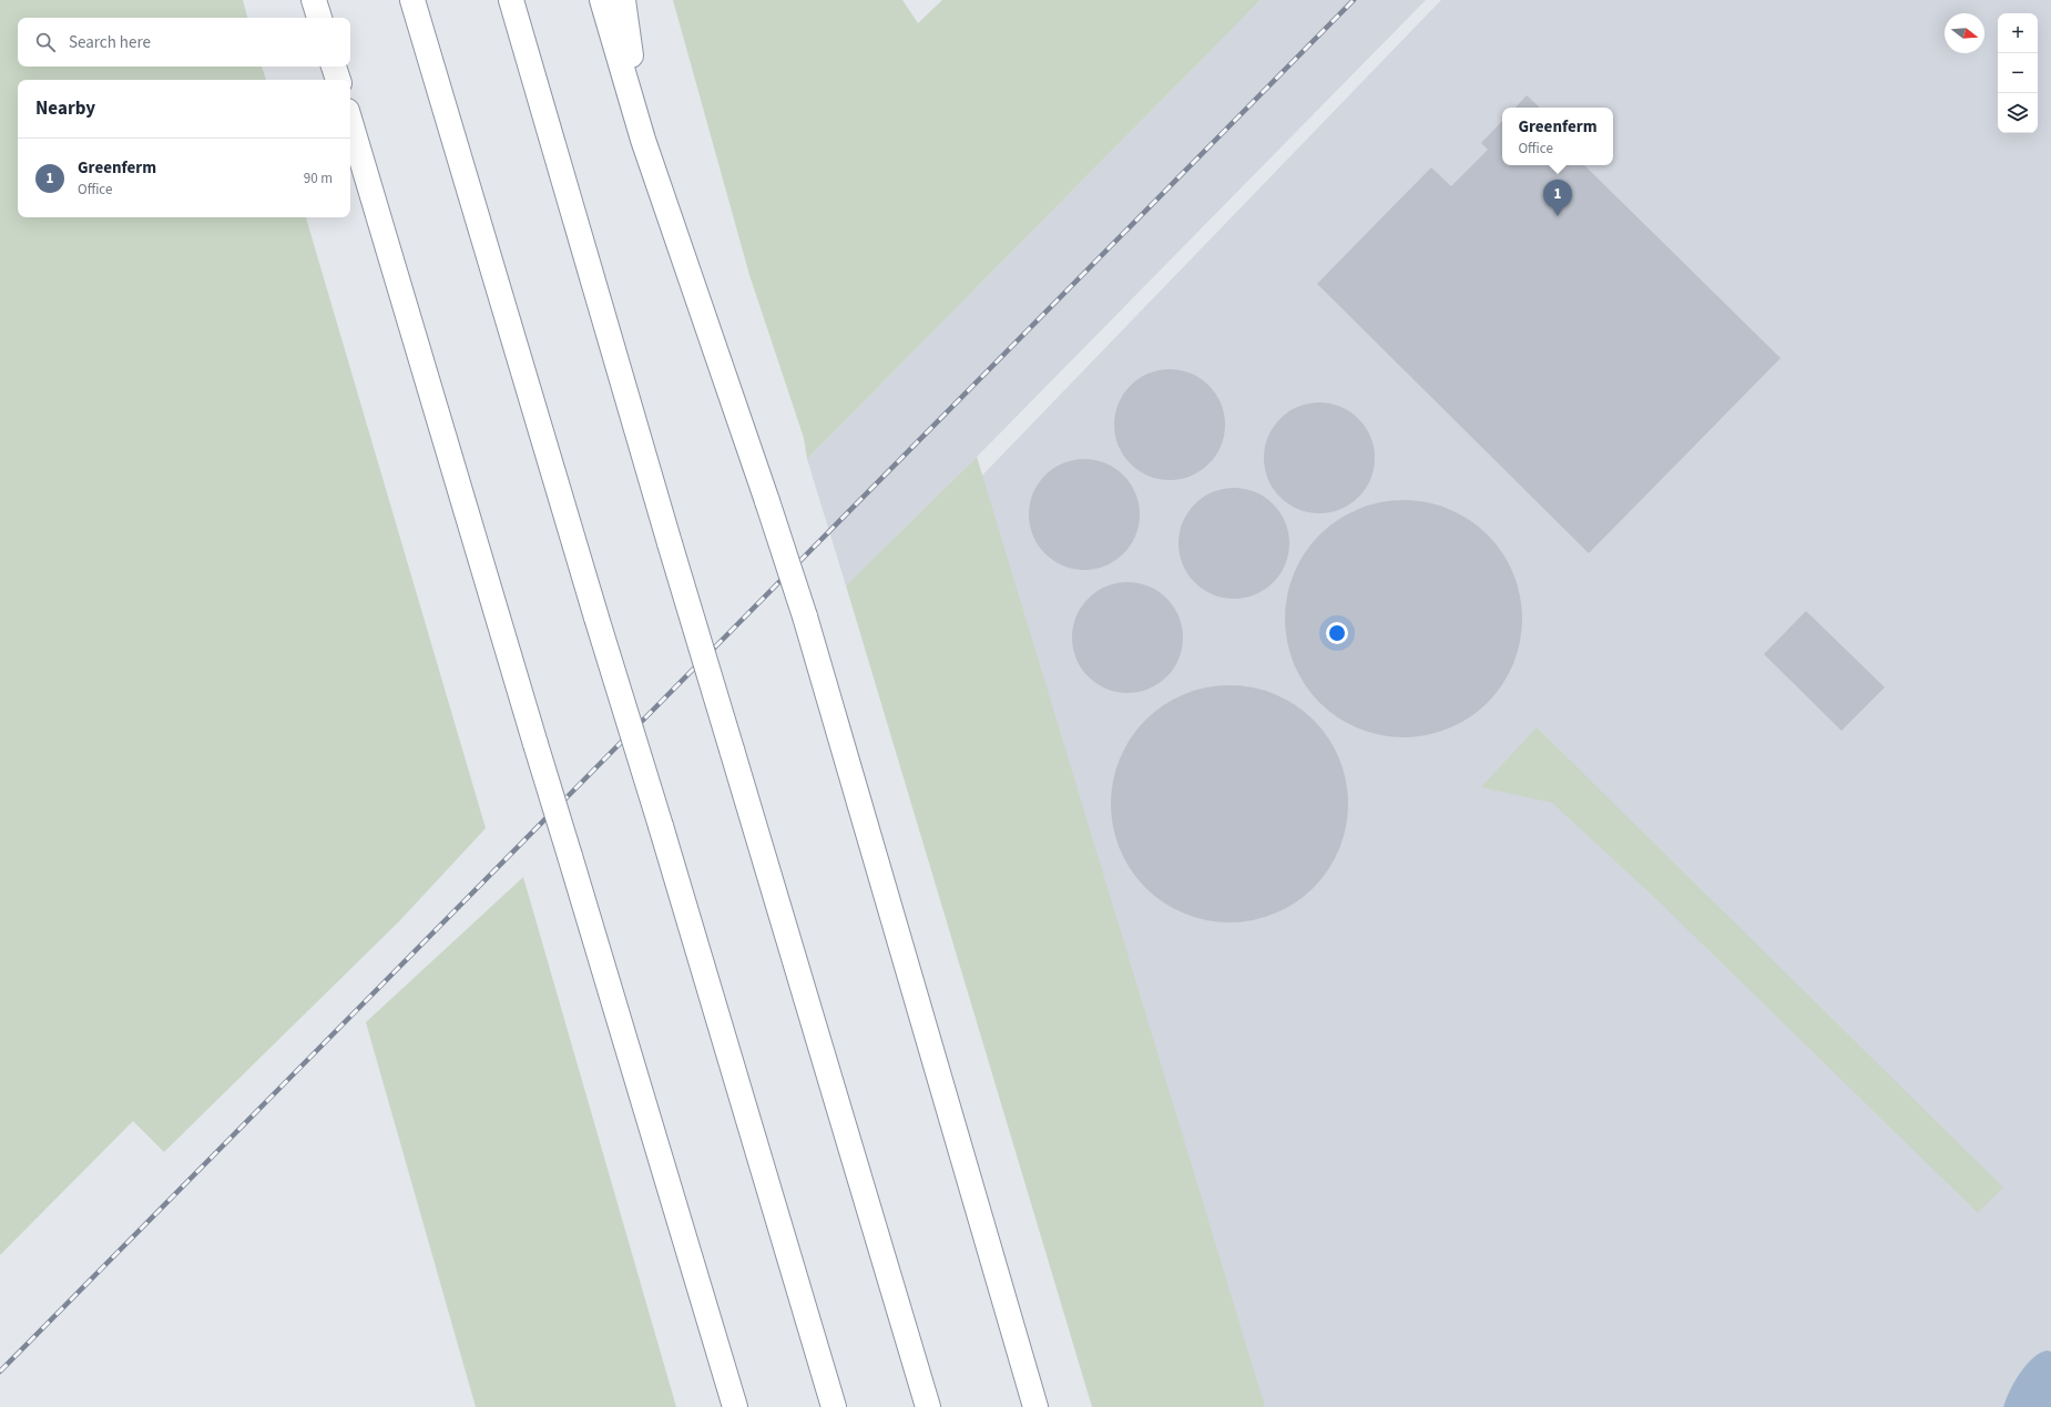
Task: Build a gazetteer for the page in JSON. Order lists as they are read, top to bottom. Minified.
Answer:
{"north":"right","page":{"map_buttons":["+","−"],"search":"Search here","heading":"Nearby","popup":["Greenferm","Office"],"list":[{"mark":"1","name":"Greenferm","note":"Office","value":"90 m"}],"pins":"1"}}
